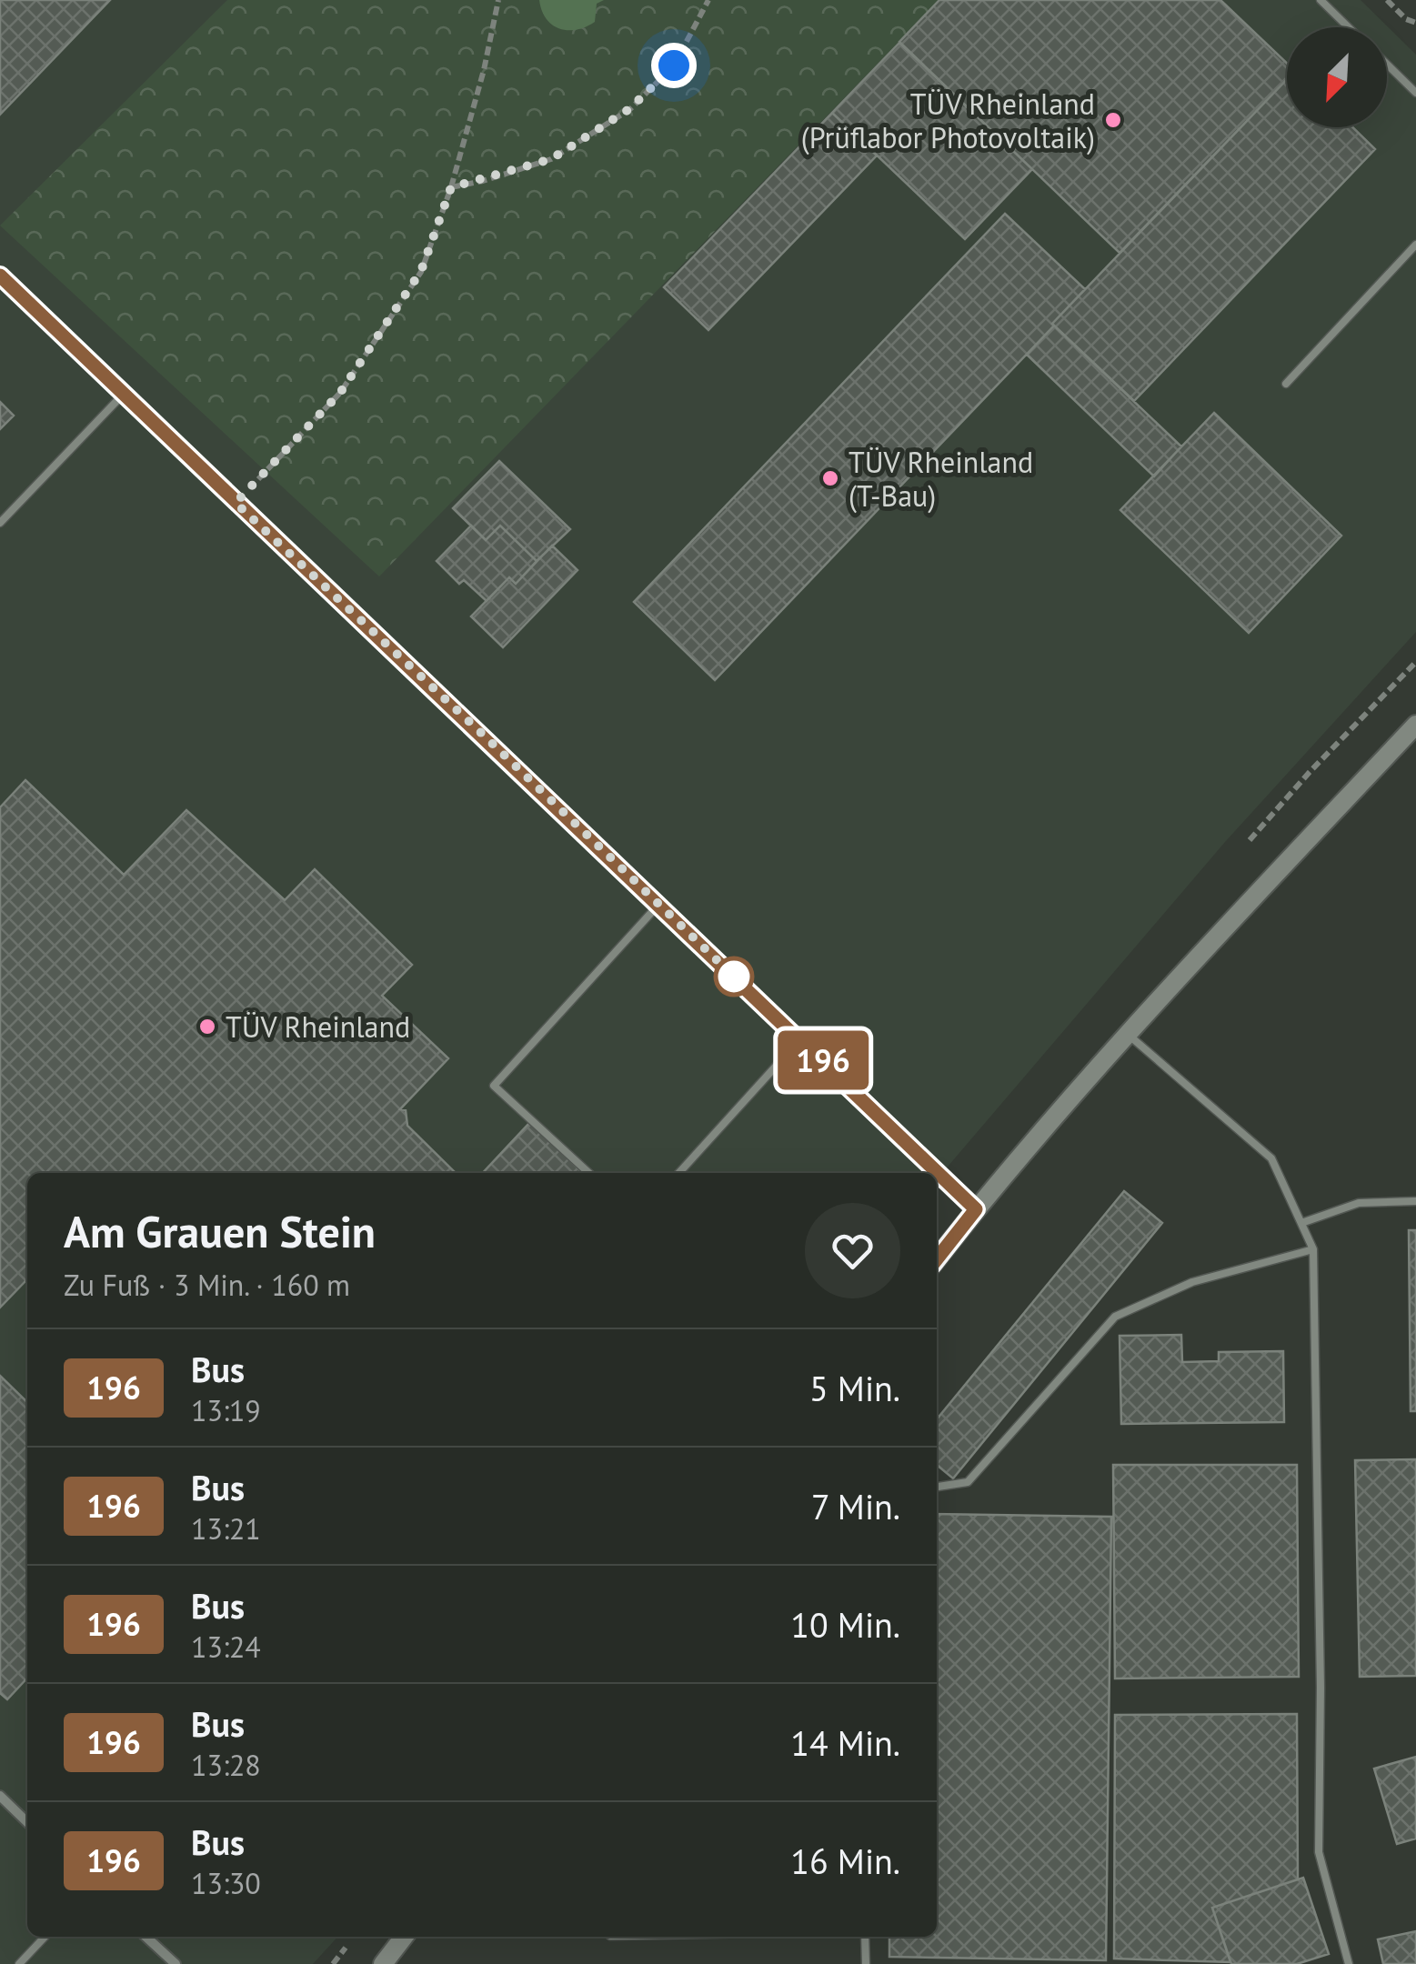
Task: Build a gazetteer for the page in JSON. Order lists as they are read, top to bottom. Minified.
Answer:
{"places":["TÜV Rheinland (Prüflabor Photovoltaik)","TÜV Rheinland (T-Bau)","TÜV Rheinland"],"lines":["bus line 196"],"north":"bottom left","page":{"on_map":"196","heading":["Am Grauen Stein","Zu Fuß · 3 Min. · 160 m"],"list":[{"mark":"196","name":"Bus","note":"13:19","value":"5 Min."},{"mark":"196","name":"Bus","note":"13:21","value":"7 Min."},{"mark":"196","name":"Bus","note":"13:24","value":"10 Min."},{"mark":"196","name":"Bus","note":"13:28","value":"14 Min."},{"mark":"196","name":"Bus","note":"13:30","value":"16 Min."}]}}
